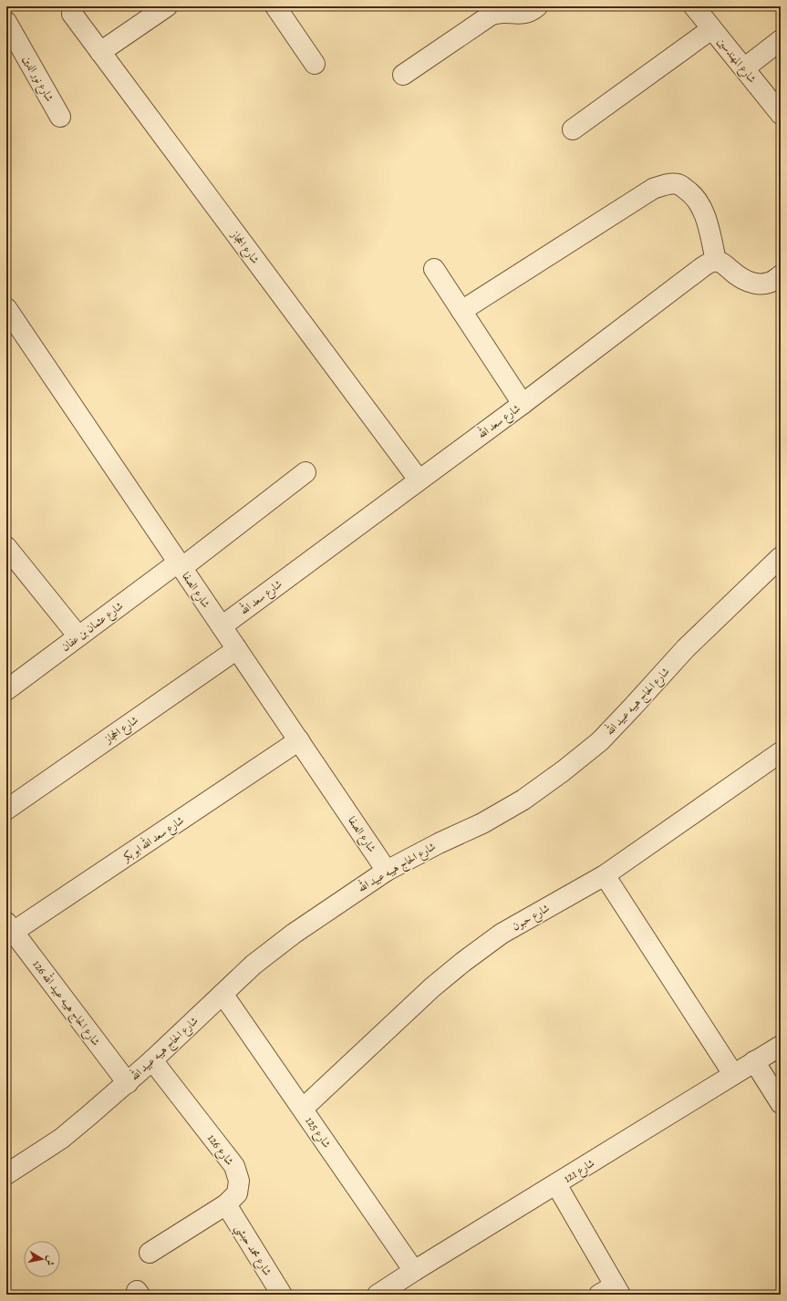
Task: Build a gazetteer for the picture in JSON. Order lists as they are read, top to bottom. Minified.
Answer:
{"streets":{"street":["شارع المهندسين","شارع نور الدين","شارع الحجاز","شارع سعد الله","شارع الصفا","شارع عثمان بن عفان","شارع الحاج هيبه عبيد الله","شارع سعد الله ابو بكر","شارع حبون","شارع الحاج هيبه عبيد الله 126","شارع 125","شارع 126","شارع 121","شارع محمد حبشي"]},"crossings":[["شارع الحجاز","شارع سعد الله"],["شارع الحجاز","شارع الصفا"],["شارع سعد الله","شارع الصفا"],["شارع الصفا","شارع عثمان بن عفان"],["شارع الصفا","شارع الحاج هيبه عبيد الله"],["شارع الصفا","شارع سعد الله ابو بكر"],["شارع الحاج هيبه عبيد الله","شارع الحاج هيبه عبيد الله 126"],["شارع الحاج هيبه عبيد الله","شارع 125"],["شارع الحاج هيبه عبيد الله","شارع 126"],["شارع سعد الله ابو بكر","شارع الحاج هيبه عبيد الله 126"],["شارع حبون","شارع 125"],["شارع 125","شارع 121"],["شارع 126","شارع محمد حبشي"]],"north":"right"}
